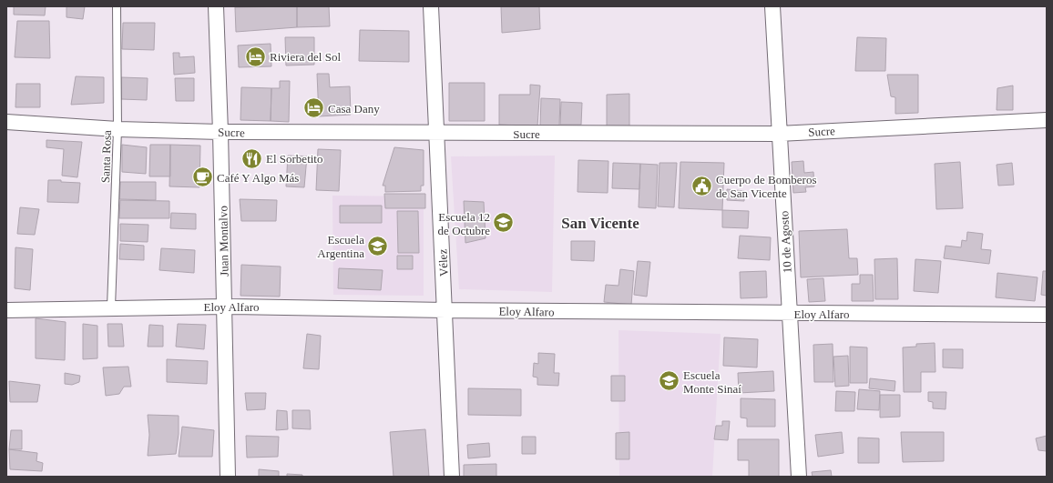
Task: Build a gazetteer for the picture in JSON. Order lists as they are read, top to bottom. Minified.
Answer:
{"streets":{"street":["Sucre","Juan Montalvo","10 de Agosto","Vélez","Eloy Alfaro"],"lane":["Santa Rosa"]},"crossings":[["Sucre","Santa Rosa"],["Sucre","Juan Montalvo"],["Sucre","10 de Agosto"],["Sucre","Vélez"],["Santa Rosa","Eloy Alfaro"],["Juan Montalvo","Eloy Alfaro"],["10 de Agosto","Eloy Alfaro"],["Vélez","Eloy Alfaro"]],"districts":["San Vicente"],"places":{"hotel":["Riviera del Sol","Casa Dany"],"restaurant":["El Sorbetito"],"cafe":["Café Y Algo Más"],"public building":["Cuerpo de Bomberos de San Vicente"],"school or university":["Escuela 12 de Octubre","Escuela Argentina","Escuela Monte Sinaí"]}}
